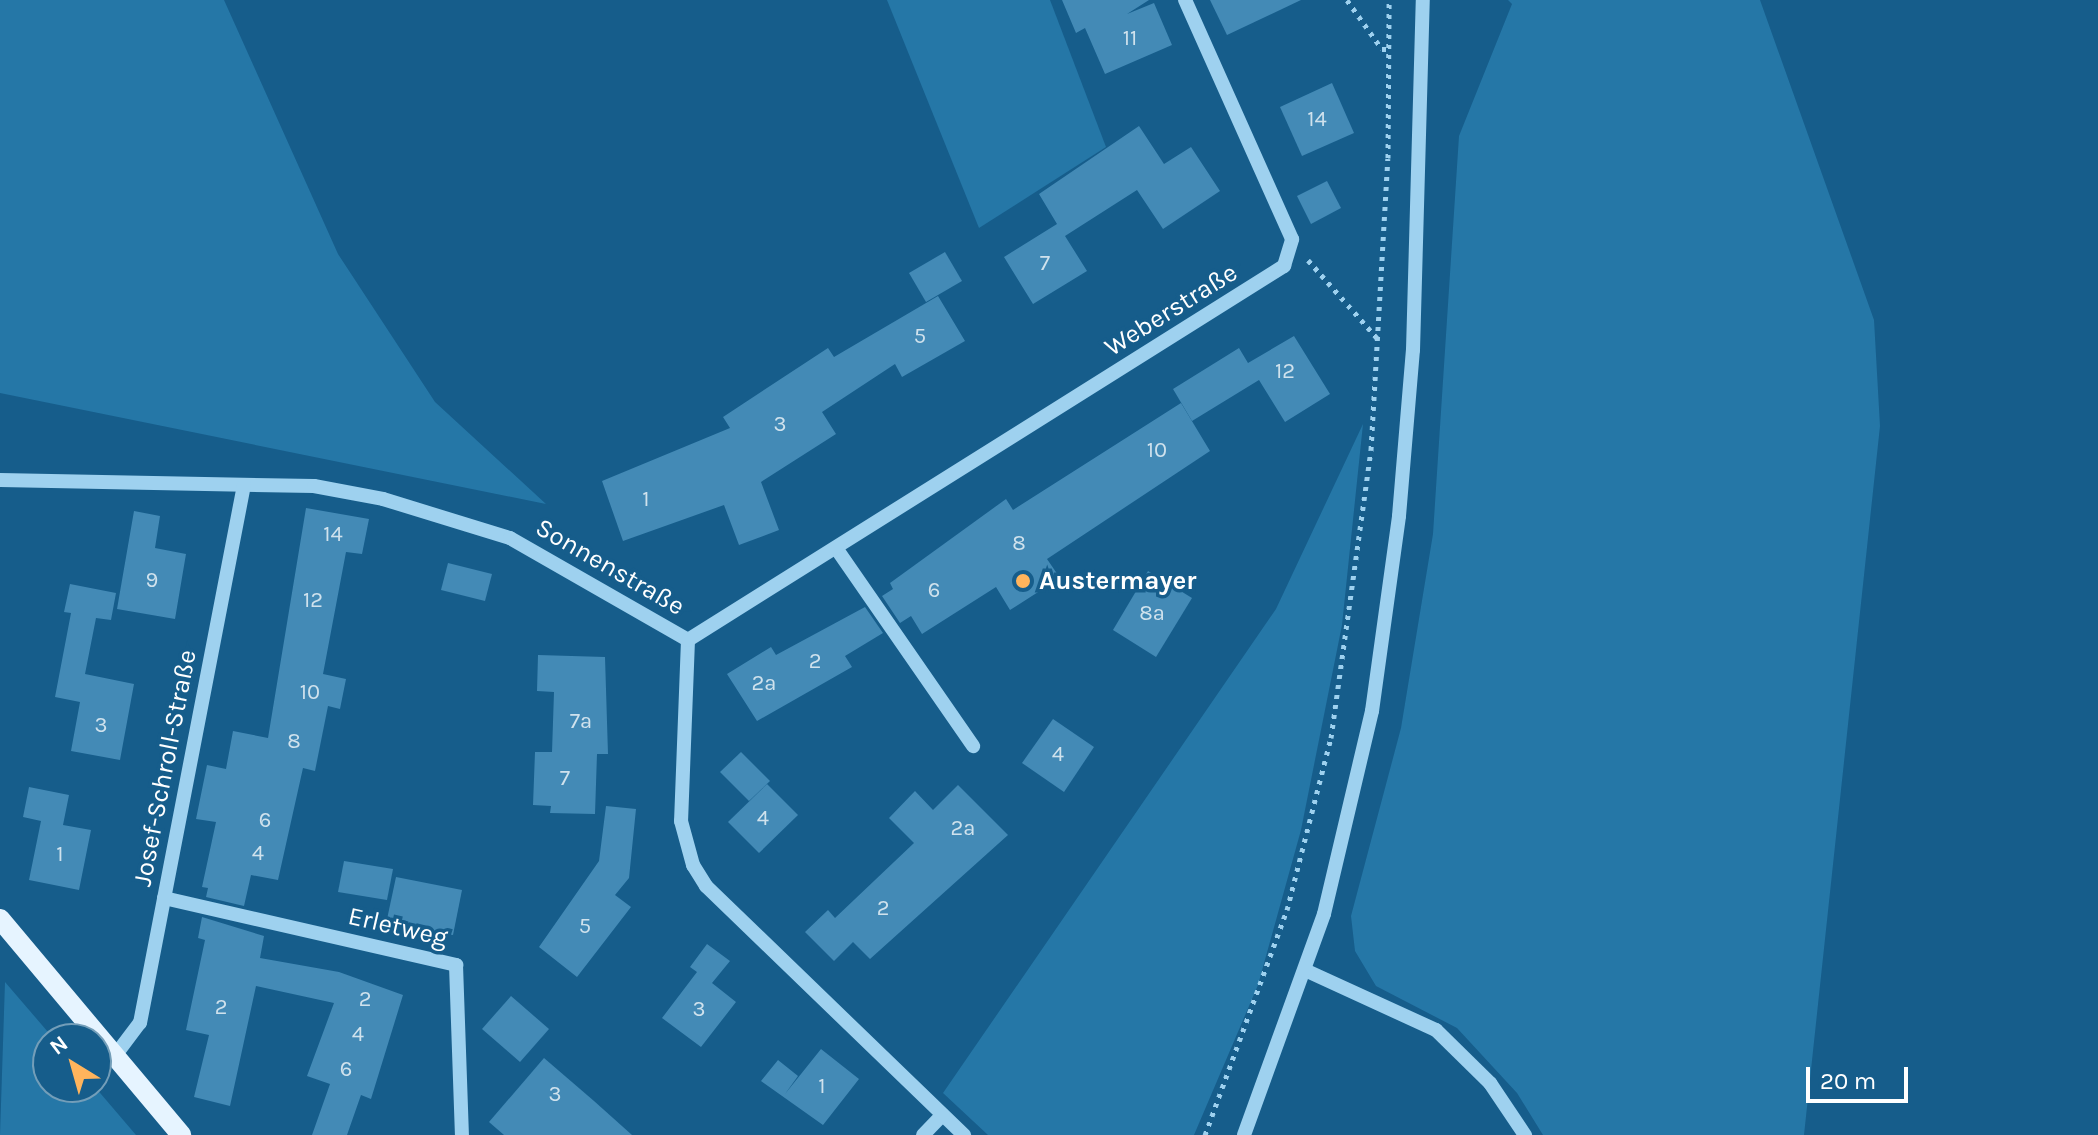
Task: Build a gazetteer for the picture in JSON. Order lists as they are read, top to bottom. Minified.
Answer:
{"streets":{"street":["Weberstraße","Sonnenstraße","Josef-Schroll-Straße","Erletweg"]},"crossings":[["Weberstraße","Sonnenstraße"],["Sonnenstraße","Josef-Schroll-Straße"],["Josef-Schroll-Straße","Erletweg"]],"places":["Austermayer"],"house_numbers":["11","14","7","5","12","3","10","1","14","8","9","6","12","8a","2","2a","10","7a","3","8","4","7","4","6","2a","4","1","2","5","2","2","3","4","6","1","3"],"scale_bar":"20 m","north":"top left"}
